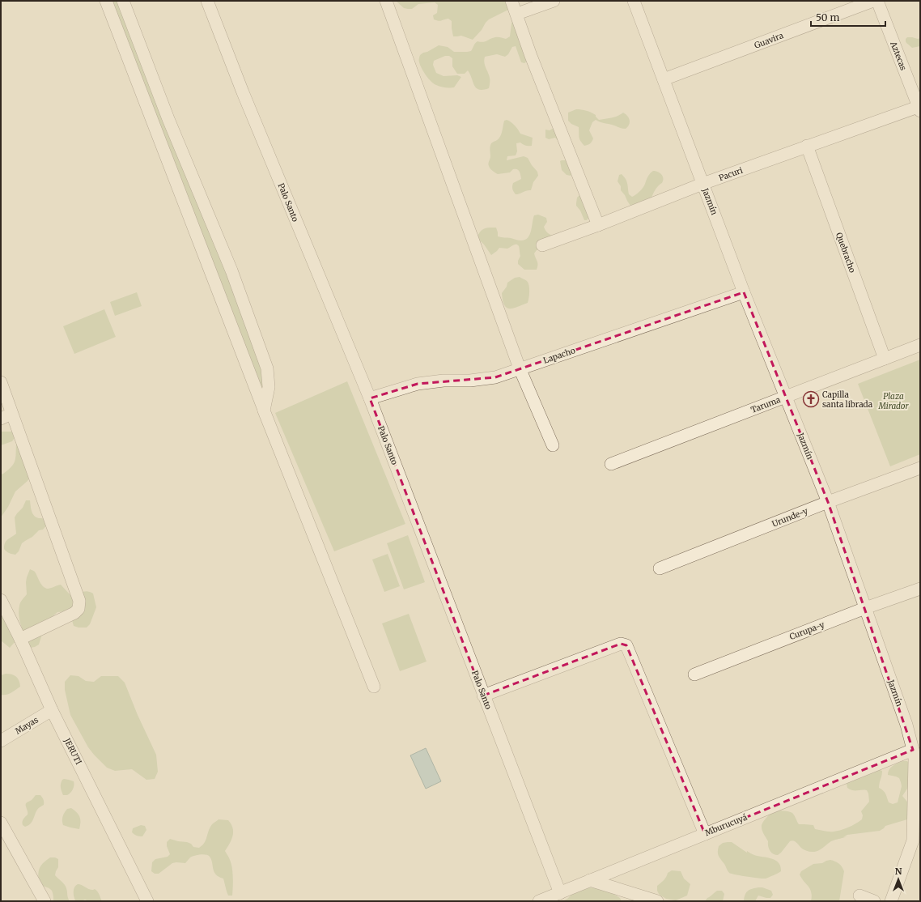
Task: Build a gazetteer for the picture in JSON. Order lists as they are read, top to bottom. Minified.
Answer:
{"streets":{"street":["Guavira","Aztecas","Pacuri","Jazmín","Palo Santo","Quebracho","Lapacho","Taruma","Urunde-y","Curupa-y","Mayas","JERUTI","Mburucuyá"]},"crossings":[["Guavira","Jazmín"],["Aztecas","Pacuri"],["Pacuri","Jazmín"],["Pacuri","Quebracho"],["Jazmín","Lapacho"],["Jazmín","Taruma"],["Jazmín","Urunde-y"],["Jazmín","Curupa-y"],["Jazmín","Mburucuyá"],["Palo Santo","Lapacho"],["Palo Santo","Mburucuyá"],["Quebracho","Taruma"],["Mayas","JERUTI"]],"parks":["Plaza Mirador"],"places":{"church":["Capilla santa librada"]},"scale_bar":"50 m","north":"top"}
